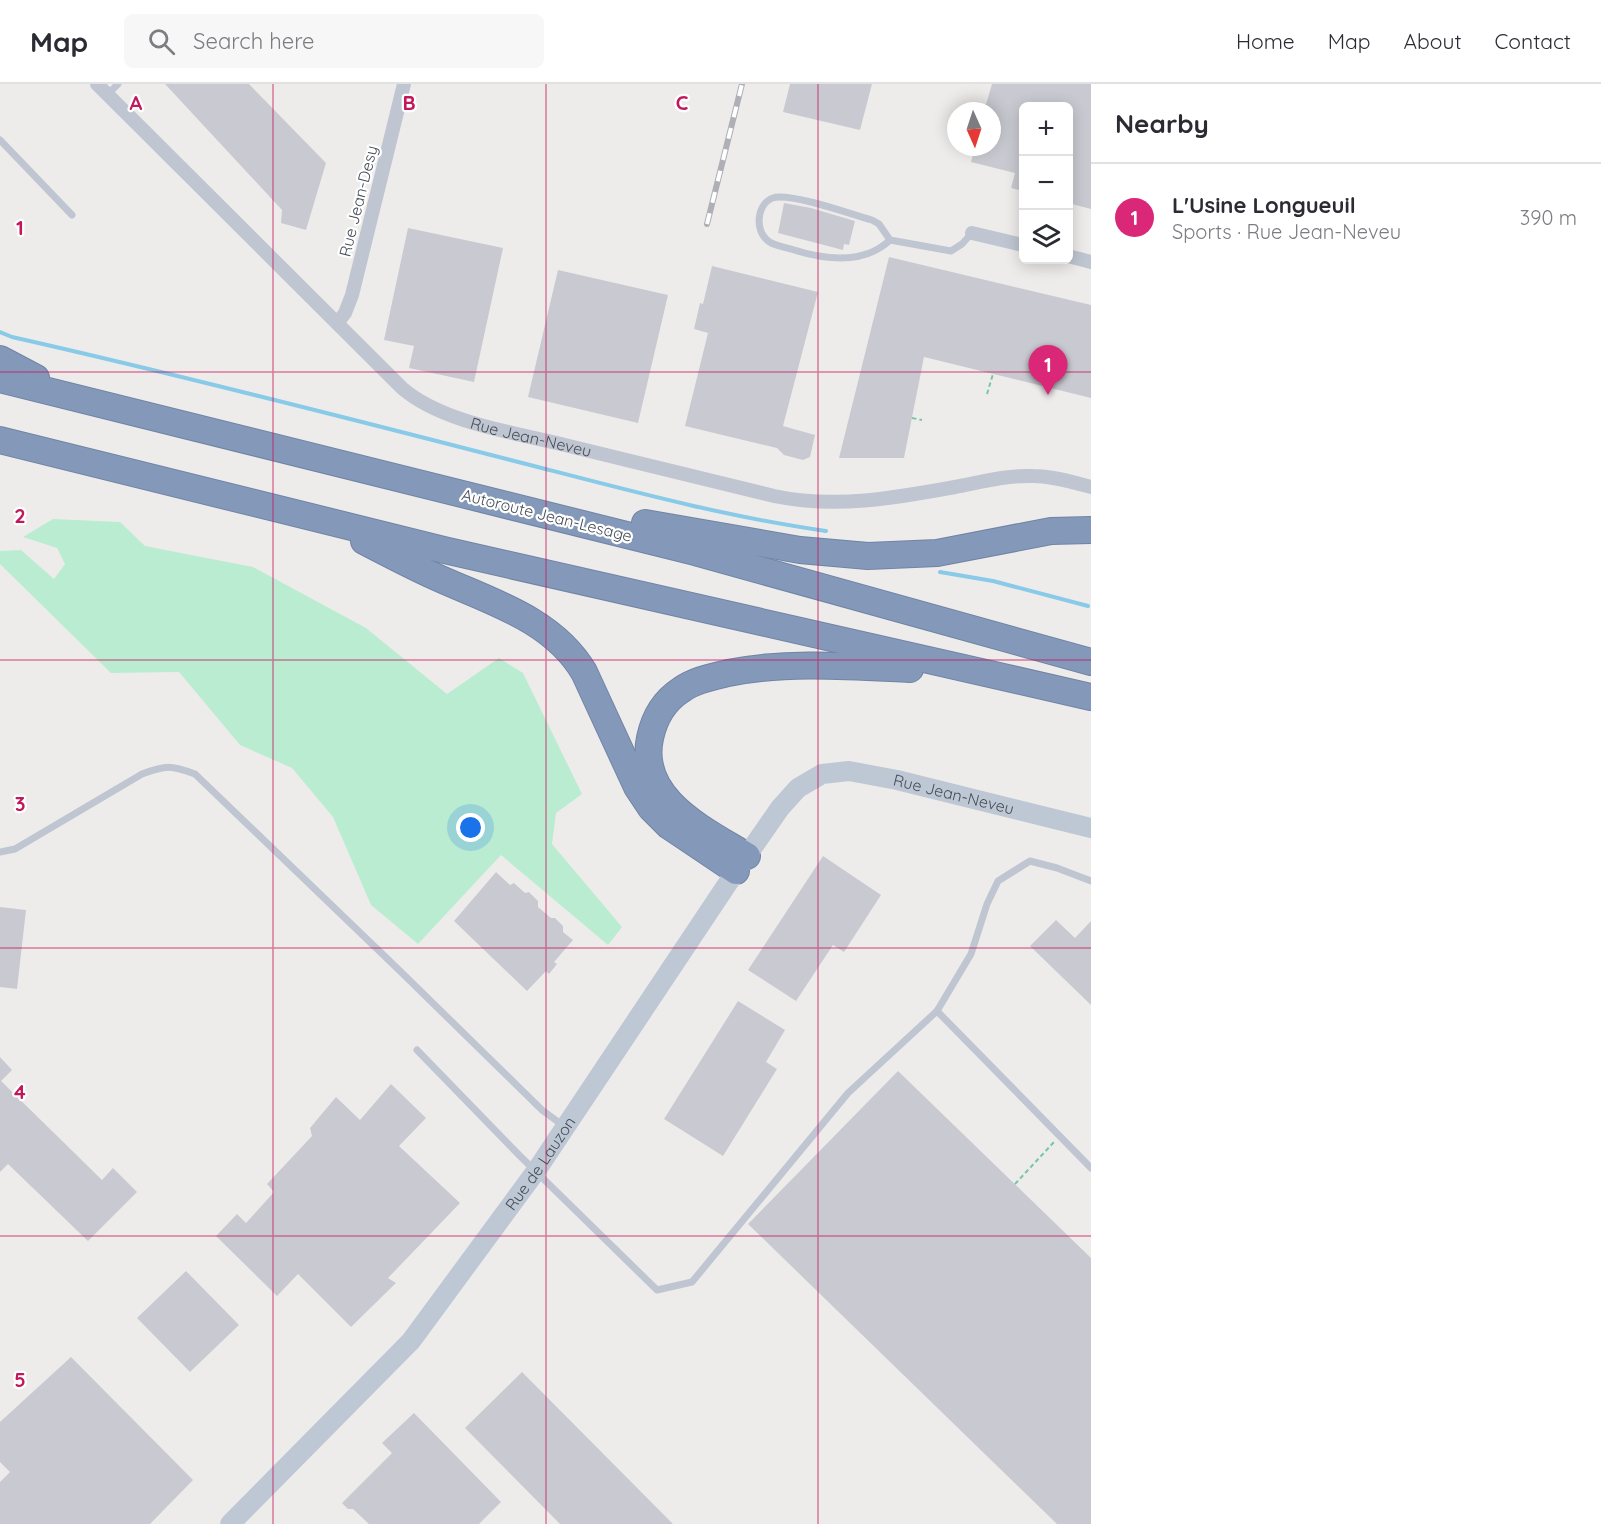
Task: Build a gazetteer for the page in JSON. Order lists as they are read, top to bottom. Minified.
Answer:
{"streets":{"highway":["Autoroute Jean-Lesage"],"street":["Rue Jean-Desy","Rue Jean-Neveu","Rue de Lauzon"]},"crossings":[["Rue Jean-Desy","Rue Jean-Neveu"],["Rue Jean-Neveu","Rue de Lauzon"]],"north":"bottom","page":{"header":"Map","search":"Search here","nav":["Home","Map","About","Contact"],"heading":"Nearby","map_buttons":["+","−"],"list":[{"mark":"1","name":"L'Usine Longueuil","note":"Sports · Rue Jean-Neveu","value":"390 m"}],"pins":"1"},"grid":{"columns":["A","B","C"],"rows":["1","2","3","4","5"]}}
